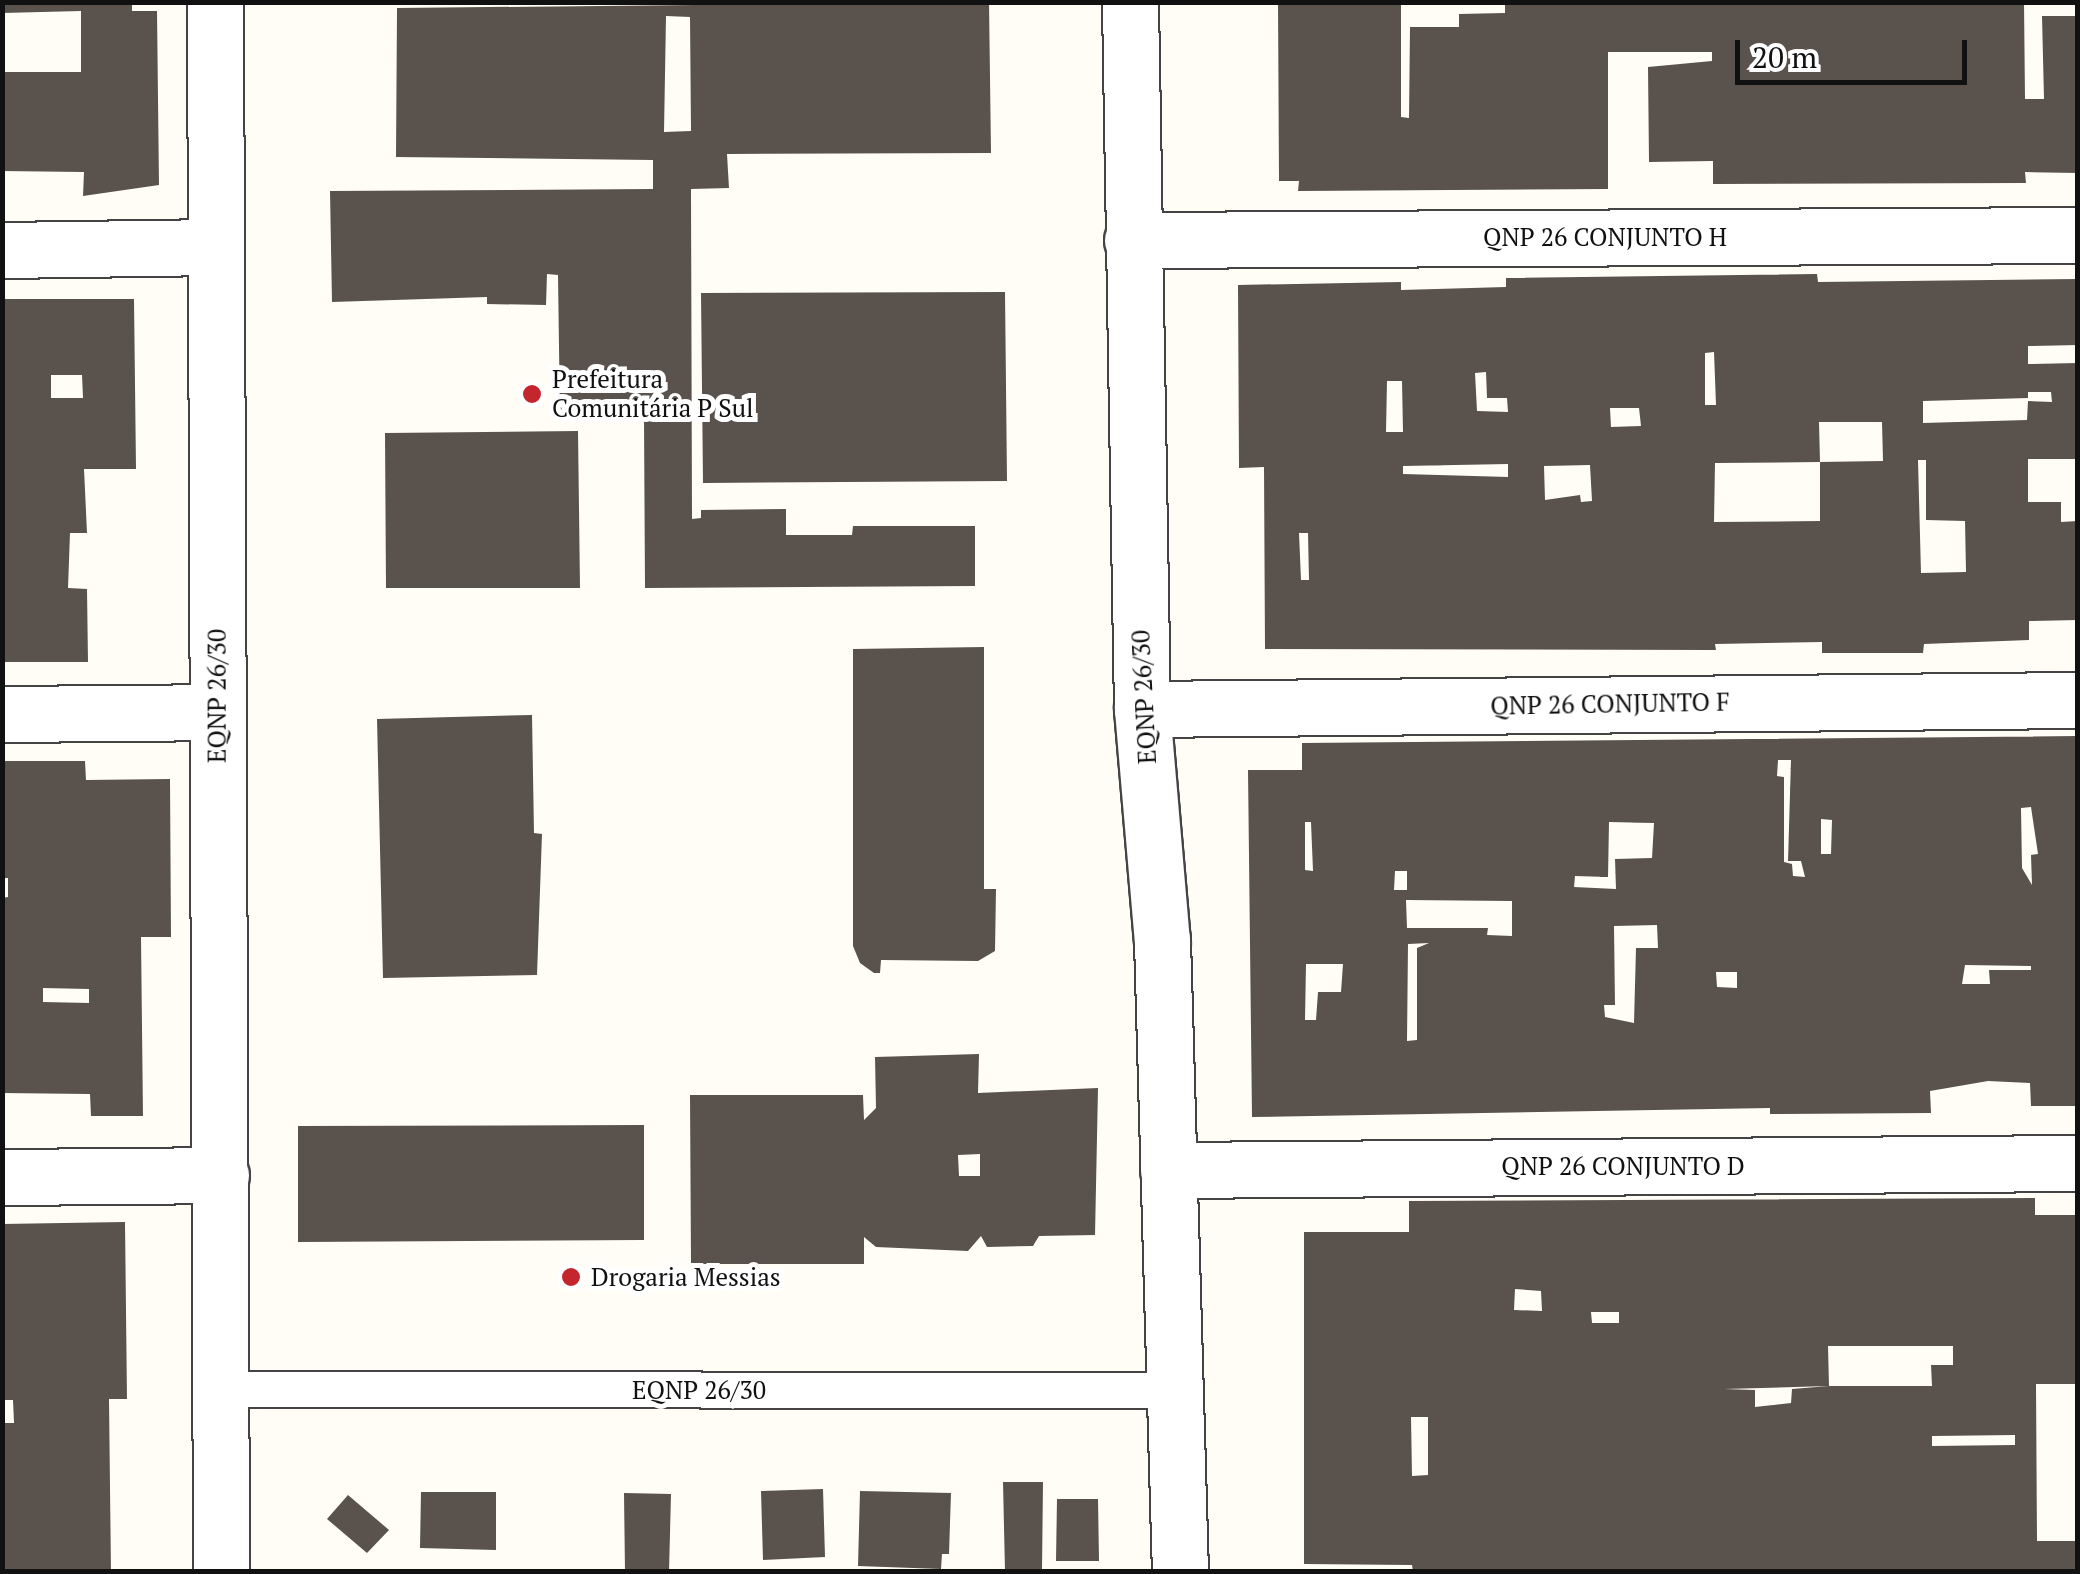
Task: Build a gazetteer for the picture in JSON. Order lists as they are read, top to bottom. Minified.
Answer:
{"streets":{"street":["QNP 26 CONJUNTO H","EQNP 26/30","QNP 26 CONJUNTO F","QNP 26 CONJUNTO D"]},"crossings":[["QNP 26 CONJUNTO H","EQNP 26/30"],["EQNP 26/30","QNP 26 CONJUNTO F"],["EQNP 26/30","QNP 26 CONJUNTO D"]],"places":["Prefeitura Comunitária P Sul","Drogaria Messias"],"scale_bar":"20 m"}
